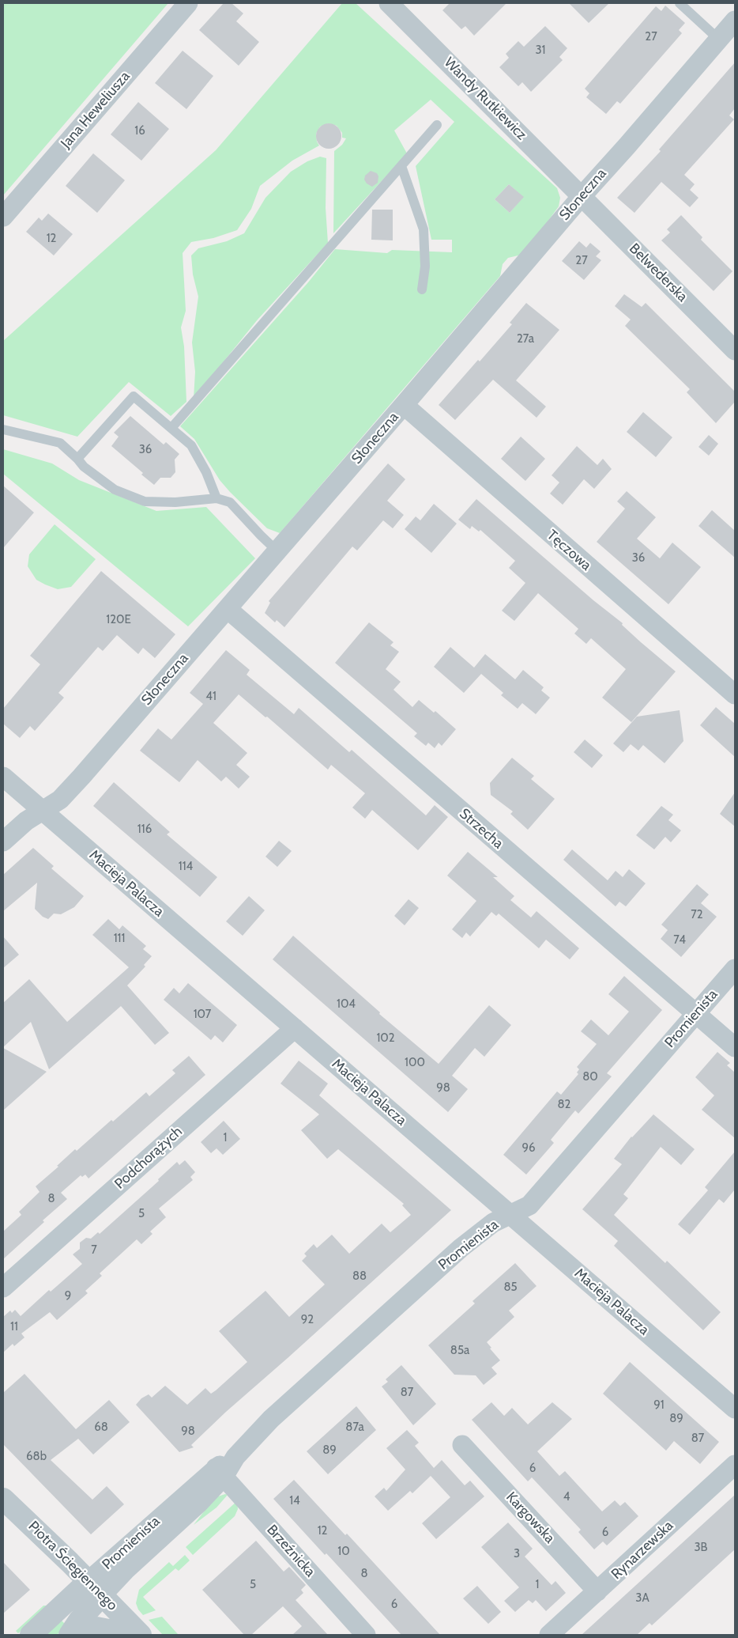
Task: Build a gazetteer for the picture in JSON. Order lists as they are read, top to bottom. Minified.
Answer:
{"streets":{"street":["Wandy Rutkiewicz","Jana Heweliusza","Słoneczna","Belwederska","Tęczowa","Strzecha","Macieja Palacza","Promienista","Podchorążych","Kargowska","Rynarzewska","Brzeźnicka","Piotra Ściegiennego"]},"crossings":[["Wandy Rutkiewicz","Słoneczna"],["Wandy Rutkiewicz","Belwederska"],["Słoneczna","Belwederska"],["Słoneczna","Tęczowa"],["Słoneczna","Strzecha"],["Słoneczna","Macieja Palacza"],["Strzecha","Promienista"],["Macieja Palacza","Promienista"],["Macieja Palacza","Podchorążych"],["Promienista","Brzeźnicka"],["Promienista","Piotra Ściegiennego"],["Kargowska","Rynarzewska"]],"house_numbers":["27","31","16","12","27","27a","36","36","120E","41","116","114","72","111","74","104","107","102","100","80","98","82","1","96","8","5","7","88","85","9","92","11","85a","87","91","89","68","87a","98","87","89","68b","6","4","14","12","6","3B","10","3","8","5","1","3A","6"]}
